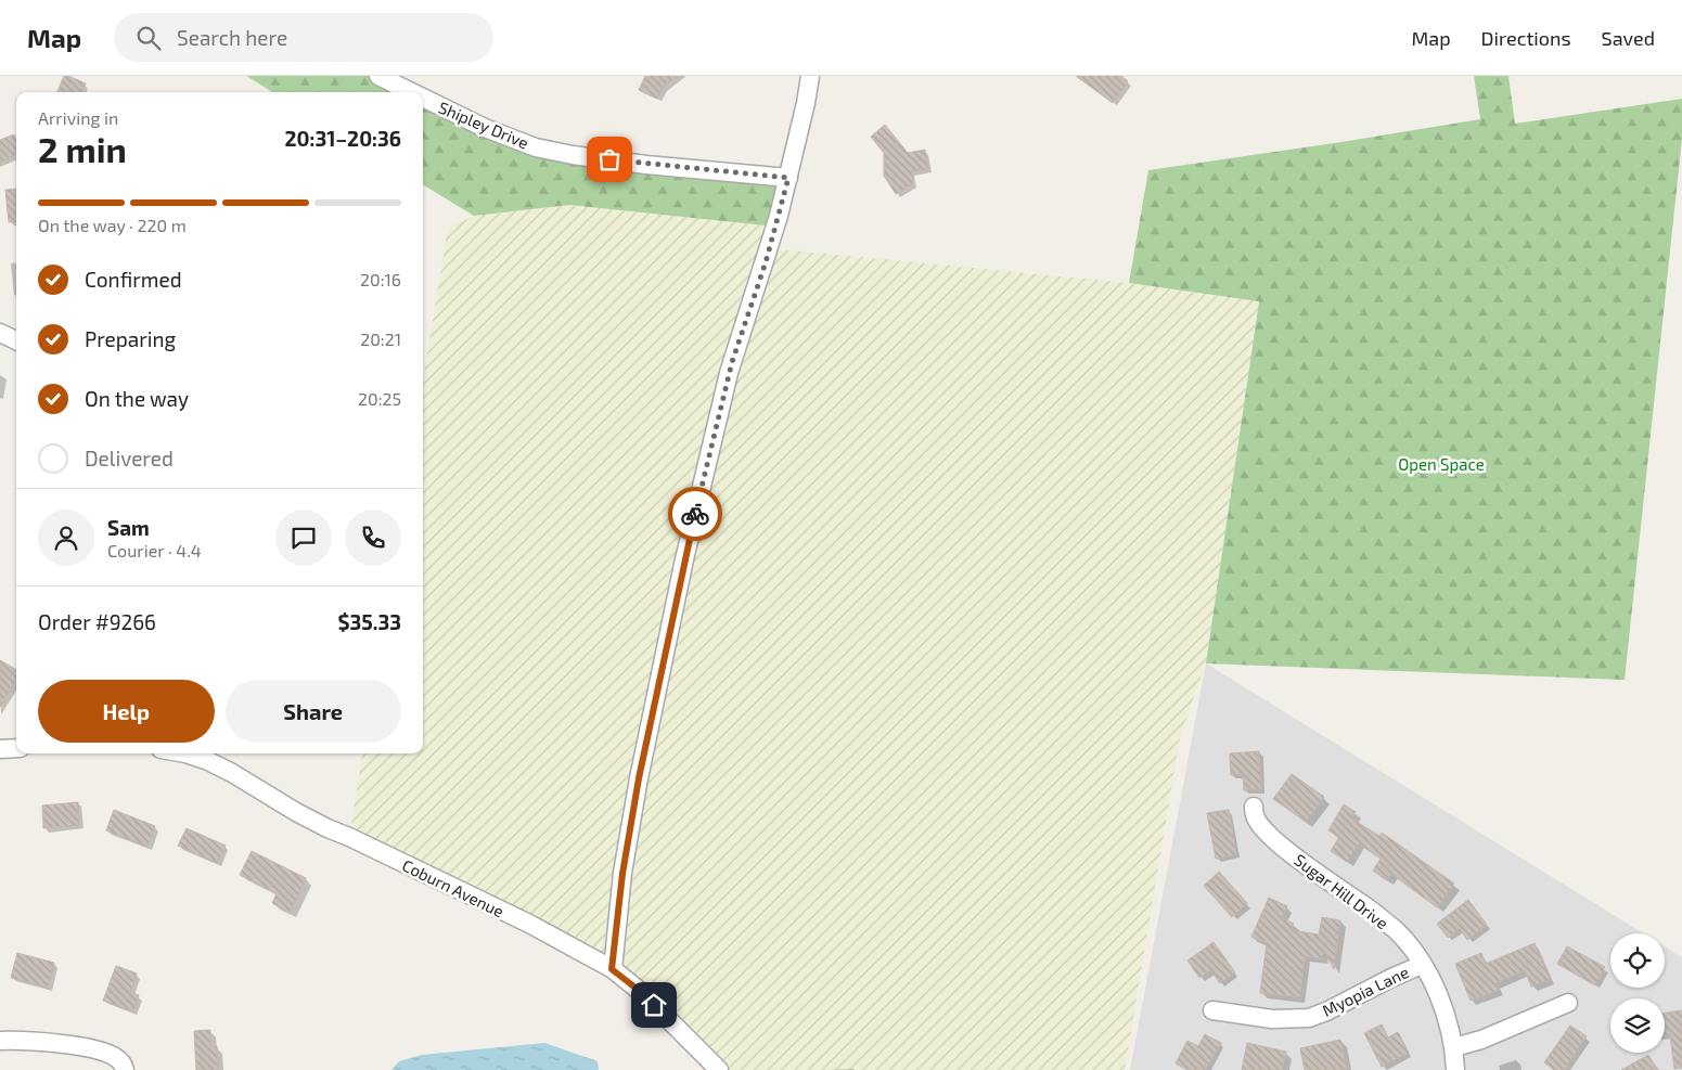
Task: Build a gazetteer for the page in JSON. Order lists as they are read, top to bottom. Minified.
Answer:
{"streets":{"street":["Shipley Drive","Coburn Avenue","Sugar Hill Drive","Myopia Lane"]},"crossings":[["Sugar Hill Drive","Myopia Lane"]],"parks":["Open Space"],"page":{"header":"Map","search":"Search here","nav":["Map","Directions","Saved"],"heading":["2 min","Arriving in","20:31–20:36"],"panel":["Sam","Courier · 4.4","Order #9266","$35.33"],"bar":"On the way · 220 m","list":[["Confirmed","20:16"],["Preparing","20:21"],["On the way","20:25"],"Delivered"],"buttons":["Help","Share"]}}
